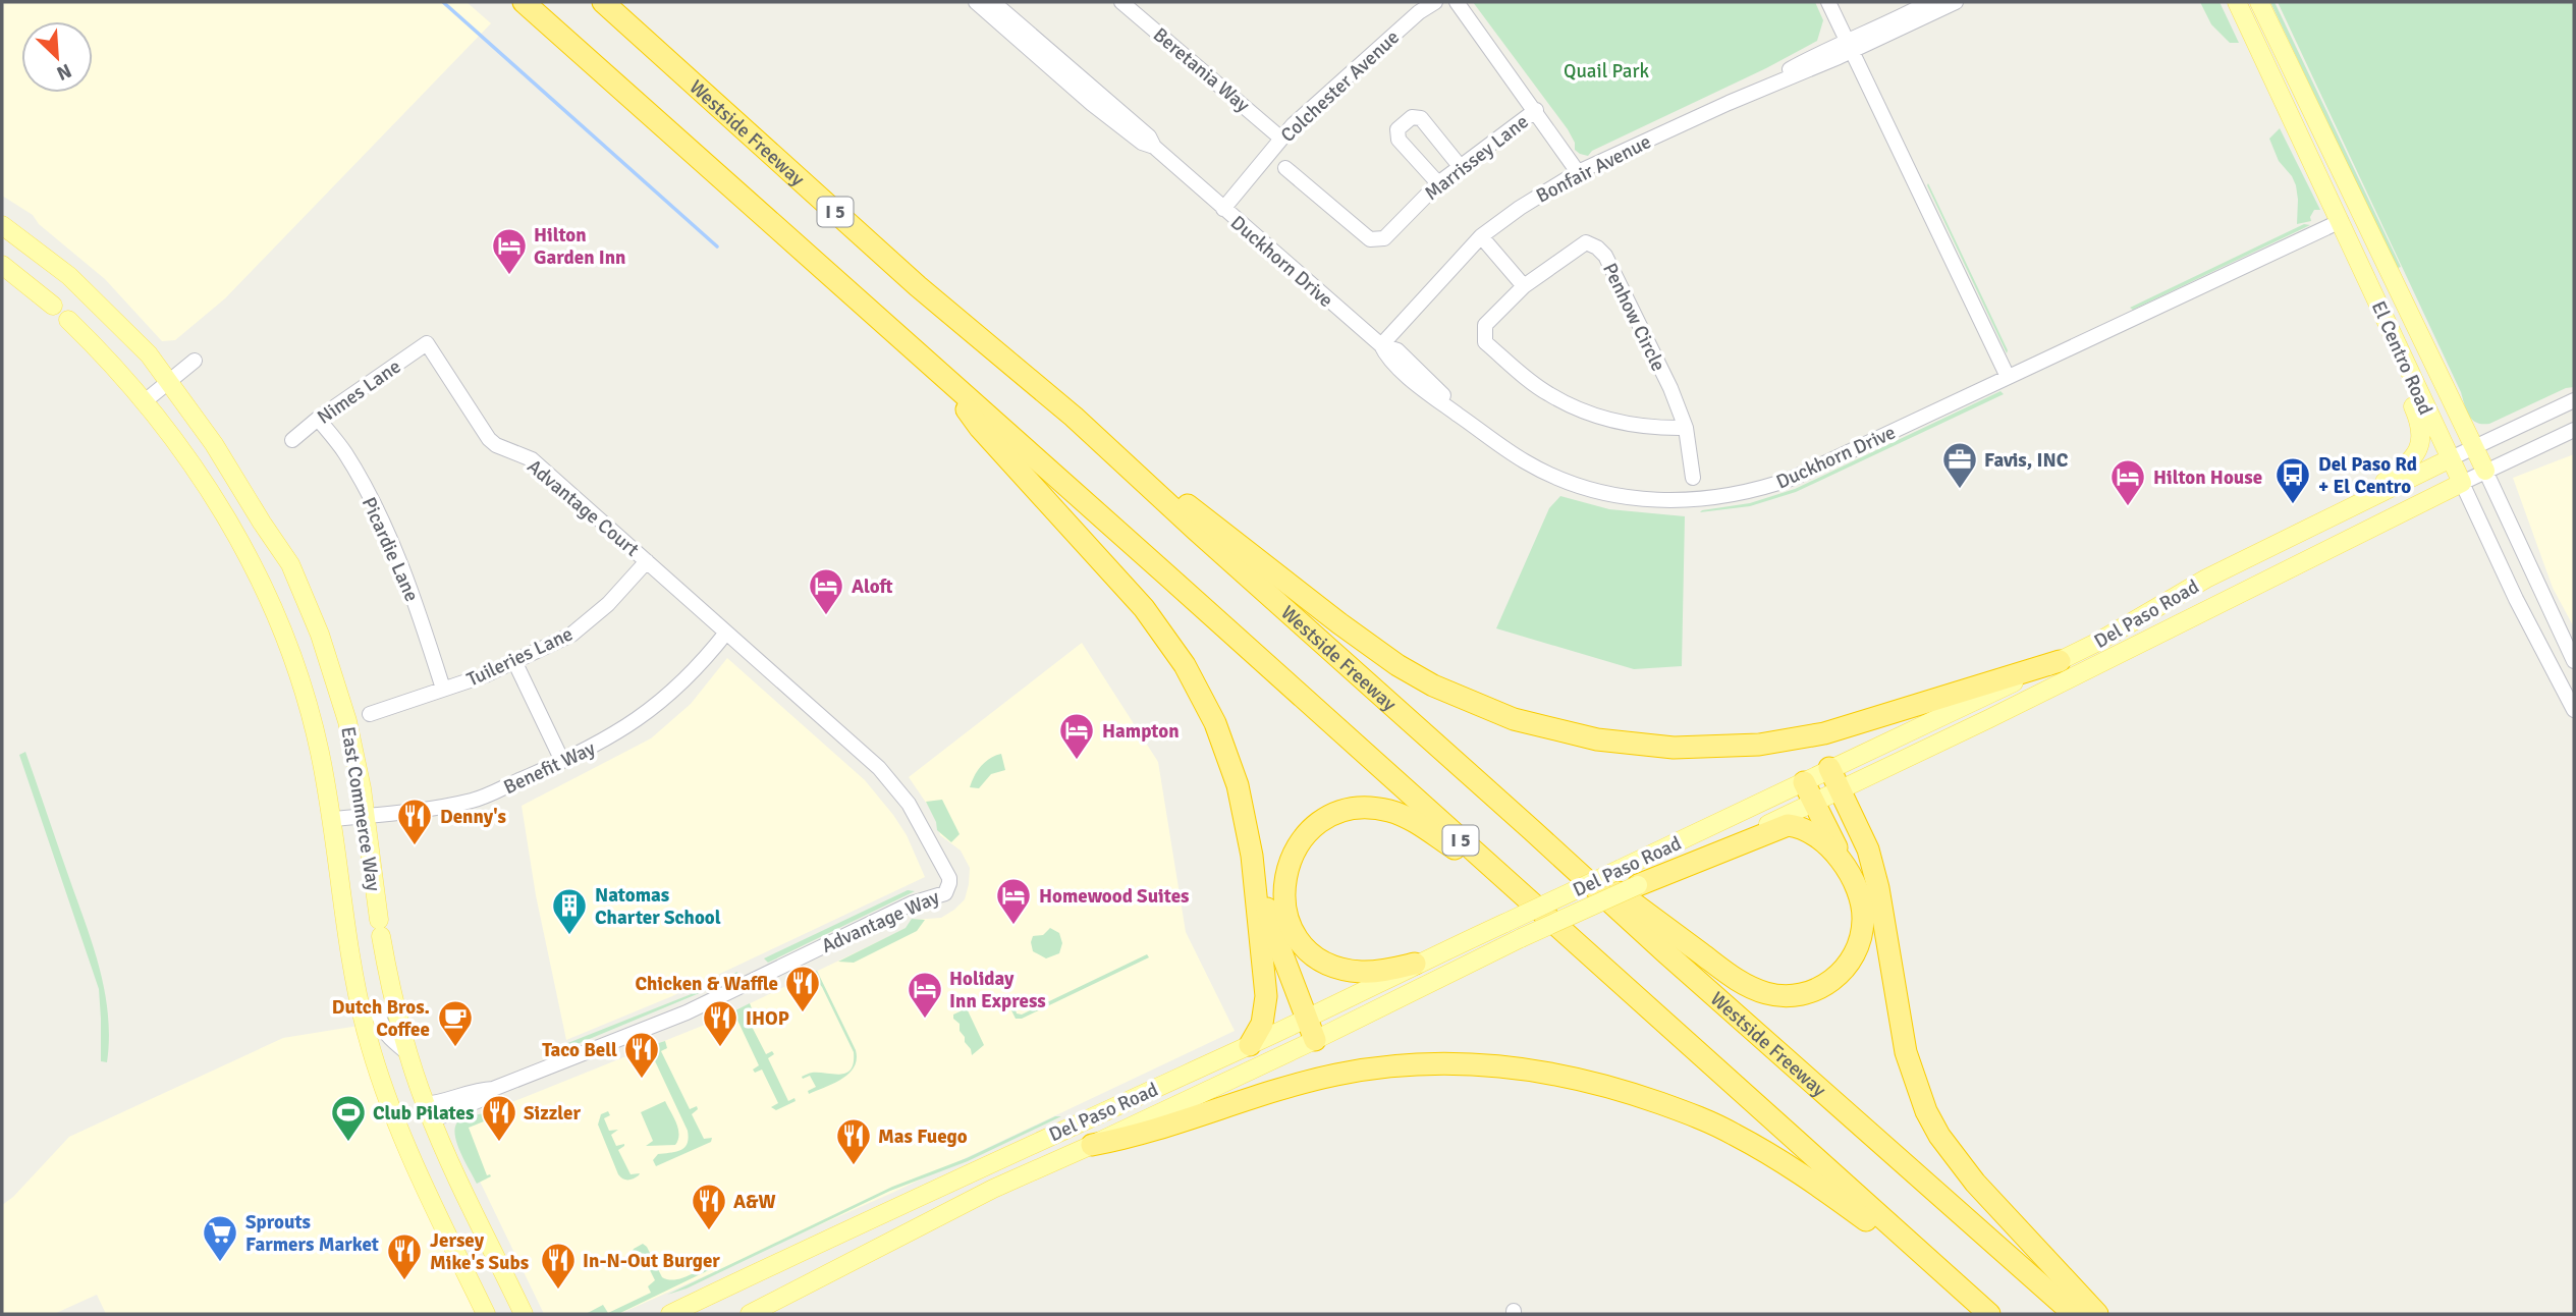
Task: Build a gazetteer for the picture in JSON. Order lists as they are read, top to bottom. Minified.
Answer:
{"streets":{"highway":["Westside Freeway","I 5"],"main road":["El Centro Road","Del Paso Road","East Commerce Way"],"street":["Beretania Way","Colchester Avenue","Marrissey Lane","Bonfair Avenue","Duckhorn Drive","Penhow Circle","Nimes Lane","Advantage Court","Picardie Lane","Tuileries Lane","Benefit Way","Advantage Way"]},"crossings":[["Beretania Way","Colchester Avenue"],["Colchester Avenue","Duckhorn Drive"],["Bonfair Avenue","Duckhorn Drive"],["Duckhorn Drive","El Centro Road"],["El Centro Road","Del Paso Road"],["Nimes Lane","Advantage Court"],["Nimes Lane","Picardie Lane"],["Advantage Court","Tuileries Lane"],["Advantage Court","Benefit Way"],["Advantage Court","Advantage Way"],["Picardie Lane","Tuileries Lane"],["Benefit Way","East Commerce Way"],["Benefit Way","Advantage Way"],["East Commerce Way","Advantage Way"]],"parks":["Quail Park"],"places":{"hotel":["Hilton Garden Inn","Hilton House","Aloft","Hampton","Homewood Suites","Holiday Inn Express"],"office":["Favis, INC"],"bus stop":["Del Paso Rd + El Centro"],"restaurant":["Denny's","Chicken & Waffle","IHOP","Taco Bell","Sizzler","Mas Fuego","A&W","Jersey Mike's Subs","In-N-Out Burger"],"building":["Natomas Charter School"],"cafe":["Dutch Bros. Coffee"],"sports":["Club Pilates"],"supermarket":["Sprouts Farmers Market"]},"north":"bottom right"}
